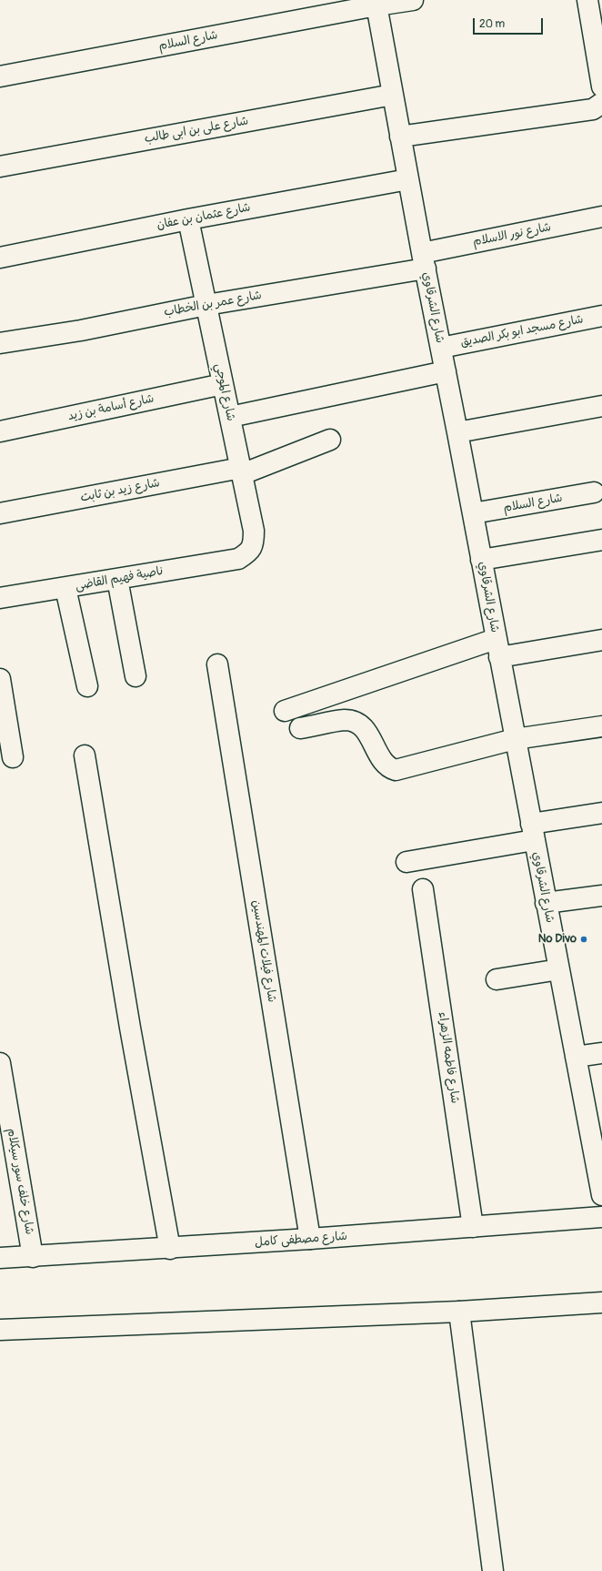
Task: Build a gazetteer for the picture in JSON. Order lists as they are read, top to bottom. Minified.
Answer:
{"streets":{"street":["شارع السلام","شارع على بن ابى طالب","شارع عثمان بن عفان","شارع نور الاسلام","شارع عمر بن الخطاب","شارع الشرقاوي","شارع مسجد ابو بكر الصديق","شارع الموجي","شارع أسامة بن زيد","شارع زيد بن ثابت","ناصية فهيم القاضى","شارع فيلات المهندسين","شارع فاطمه الزهراء","شارع خلف سور سيكلام","شارع مصطفى كامل"]},"crossings":[["شارع السلام","شارع الشرقاوي"],["شارع على بن ابى طالب","شارع الشرقاوي"],["شارع عثمان بن عفان","شارع الشرقاوي"],["شارع عثمان بن عفان","شارع الموجي"],["شارع نور الاسلام","شارع عمر بن الخطاب"],["شارع نور الاسلام","شارع الشرقاوي"],["شارع عمر بن الخطاب","شارع الشرقاوي"],["شارع عمر بن الخطاب","شارع الموجي"],["شارع الشرقاوي","شارع مسجد ابو بكر الصديق"],["شارع الموجي","شارع أسامة بن زيد"],["شارع الموجي","شارع زيد بن ثابت"],["شارع الموجي","ناصية فهيم القاضى"],["شارع فيلات المهندسين","شارع مصطفى كامل"],["شارع فاطمه الزهراء","شارع مصطفى كامل"],["شارع خلف سور سيكلام","شارع مصطفى كامل"]],"places":["No Divo"],"scale_bar":"20 m"}
